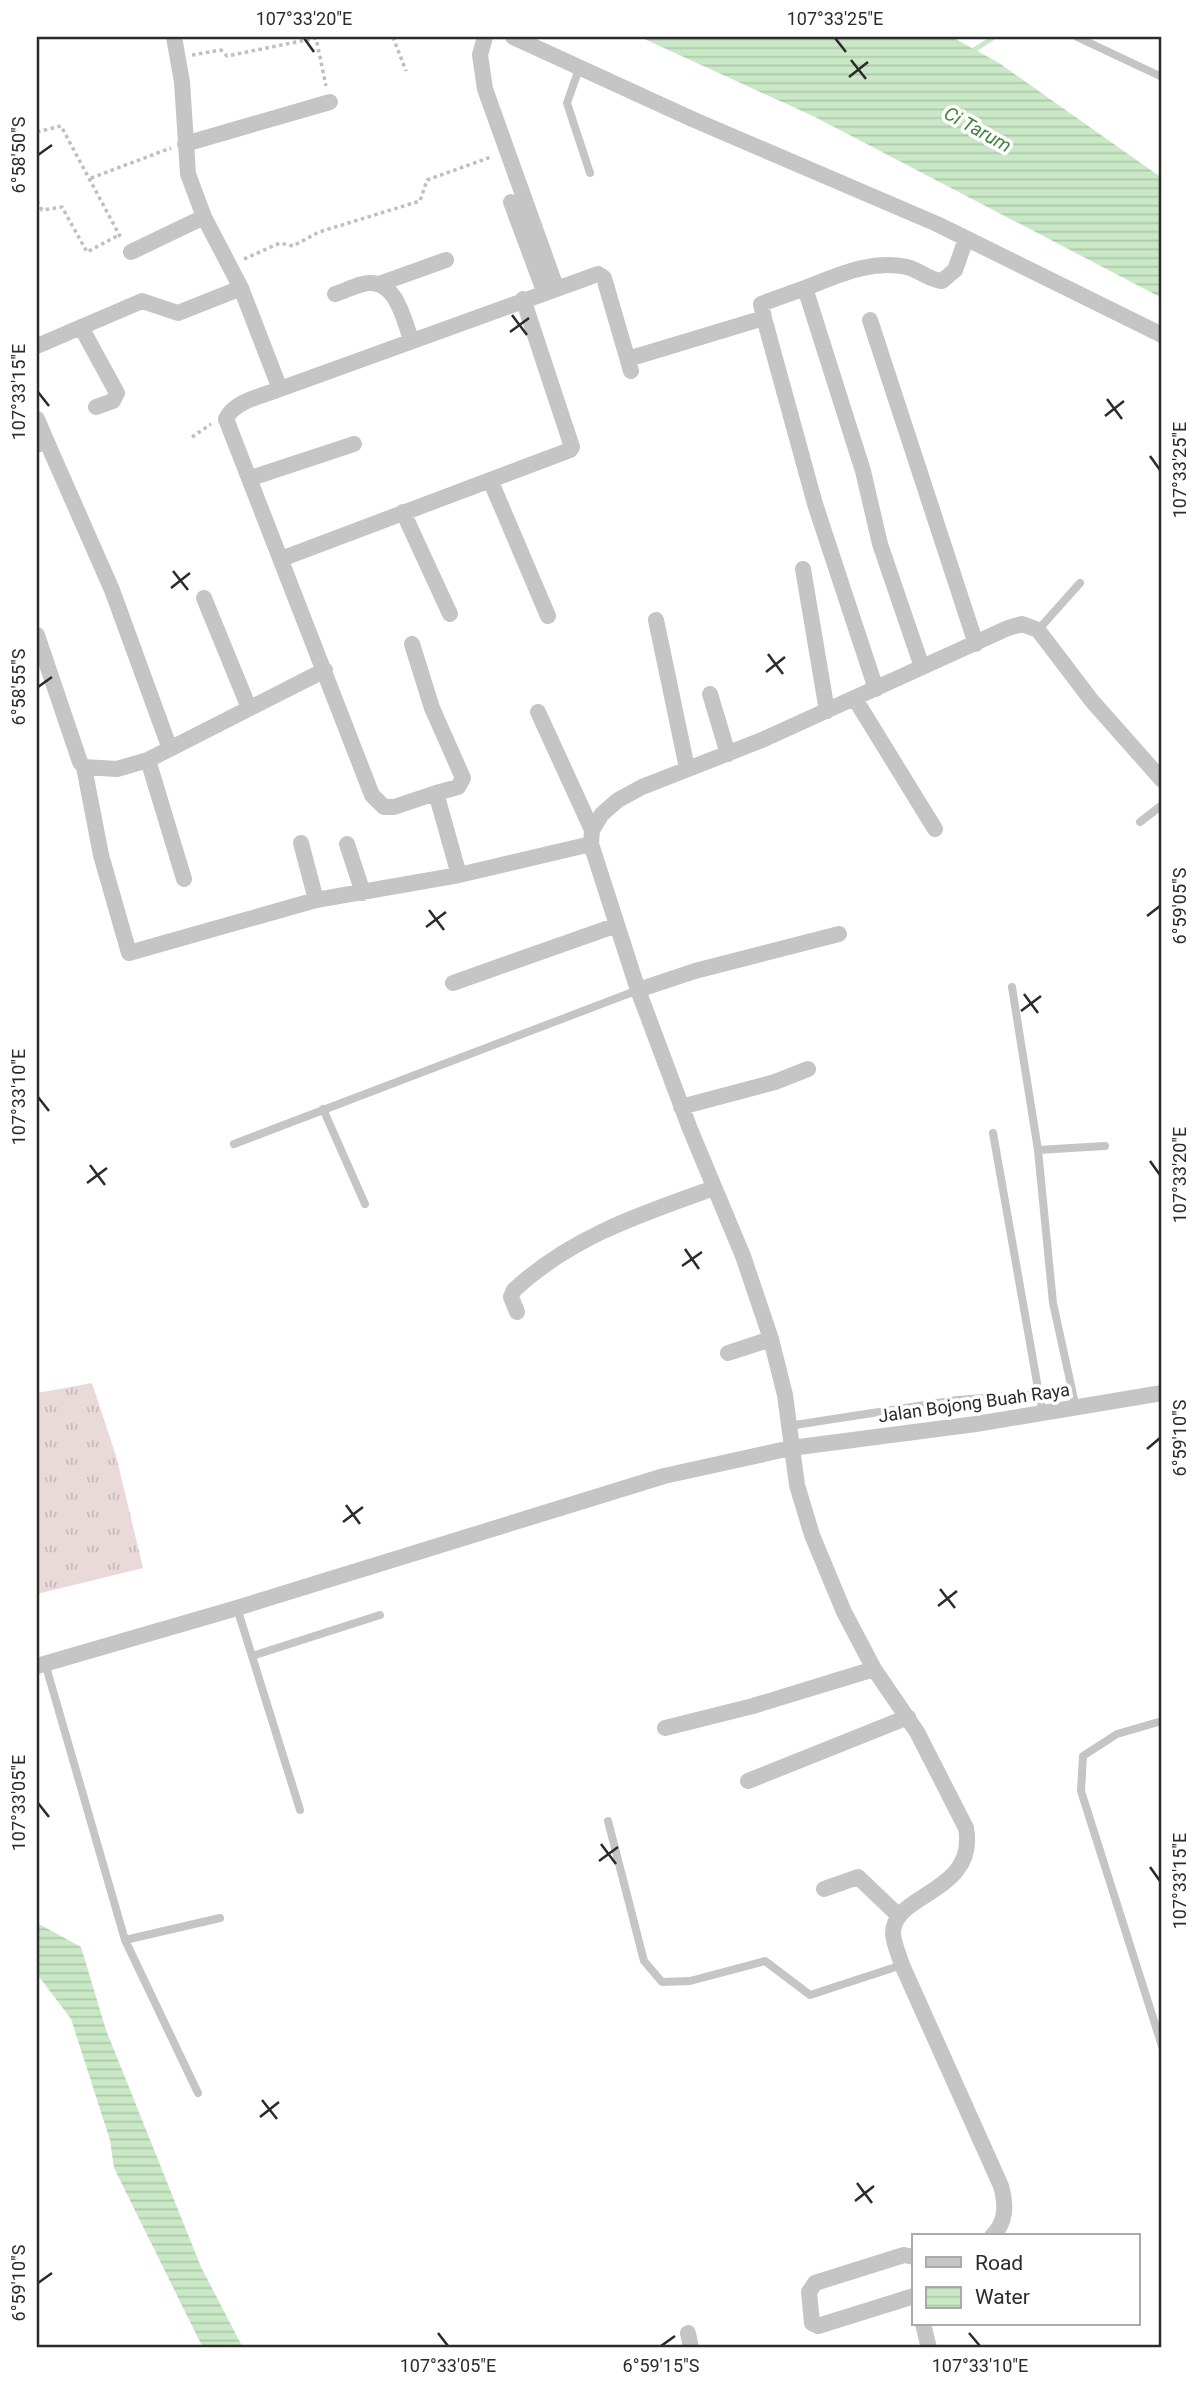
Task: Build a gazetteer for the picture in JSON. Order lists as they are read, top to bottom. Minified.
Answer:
{"streets":{"street":["Jalan Bojong Buah Raya"]},"water":["Ci Tarum"],"legend":["Road","Water"],"coordinates":["107°33'20\"E","107°33'25\"E","6°58'50\"S","107°33'15\"E","6°58'55\"S","6°59'05\"S","107°33'10\"E","6°59'10\"S","107°33'05\"E","6°59'15\"S"]}
